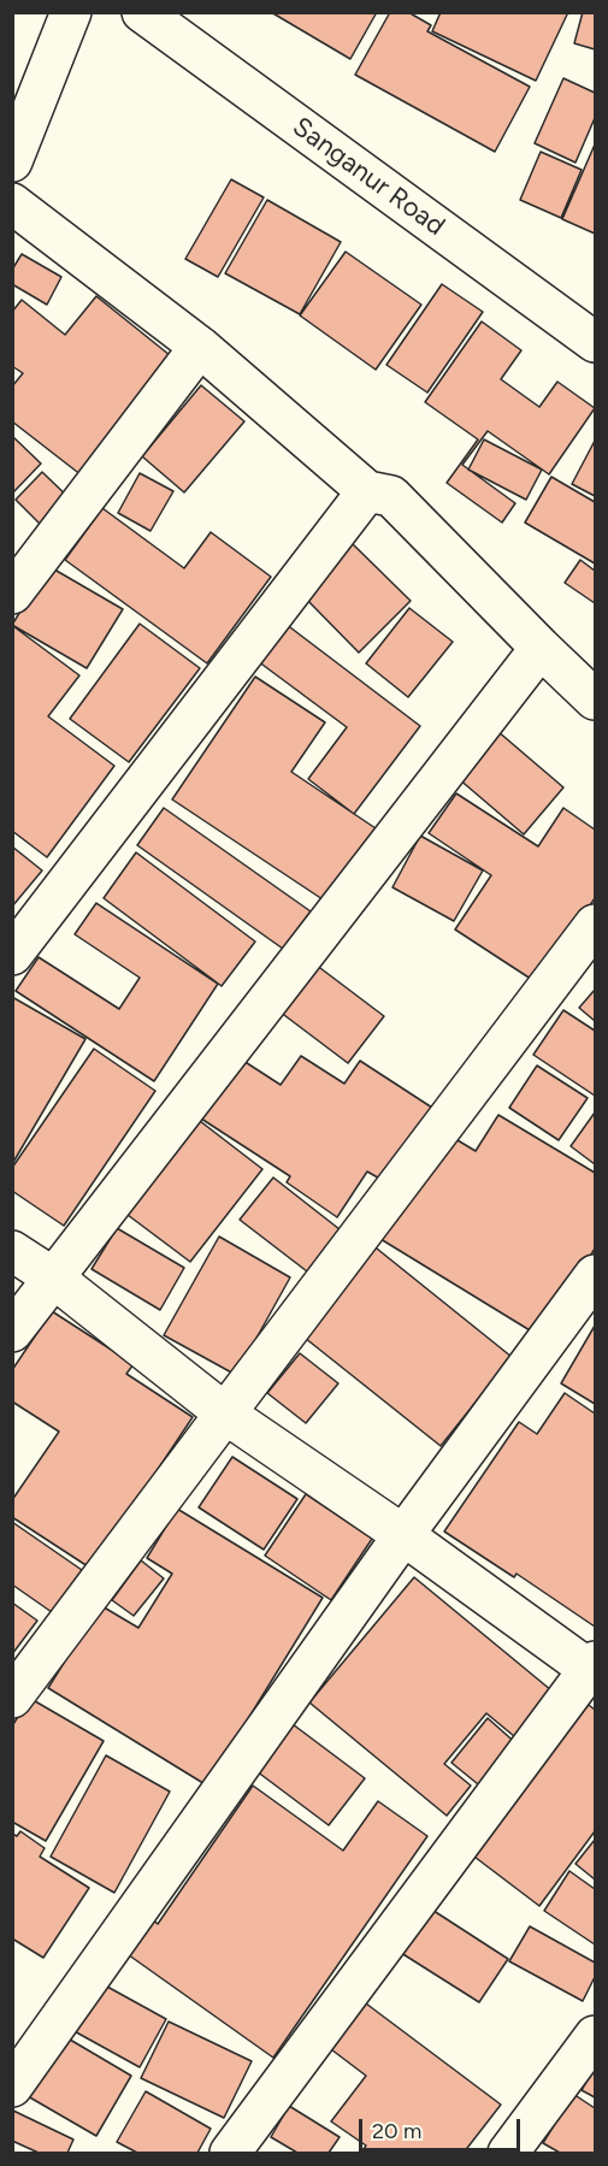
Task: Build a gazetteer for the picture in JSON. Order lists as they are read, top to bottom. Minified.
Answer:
{"streets":{"street":["Sanganur Road"]},"scale_bar":"20 m"}
